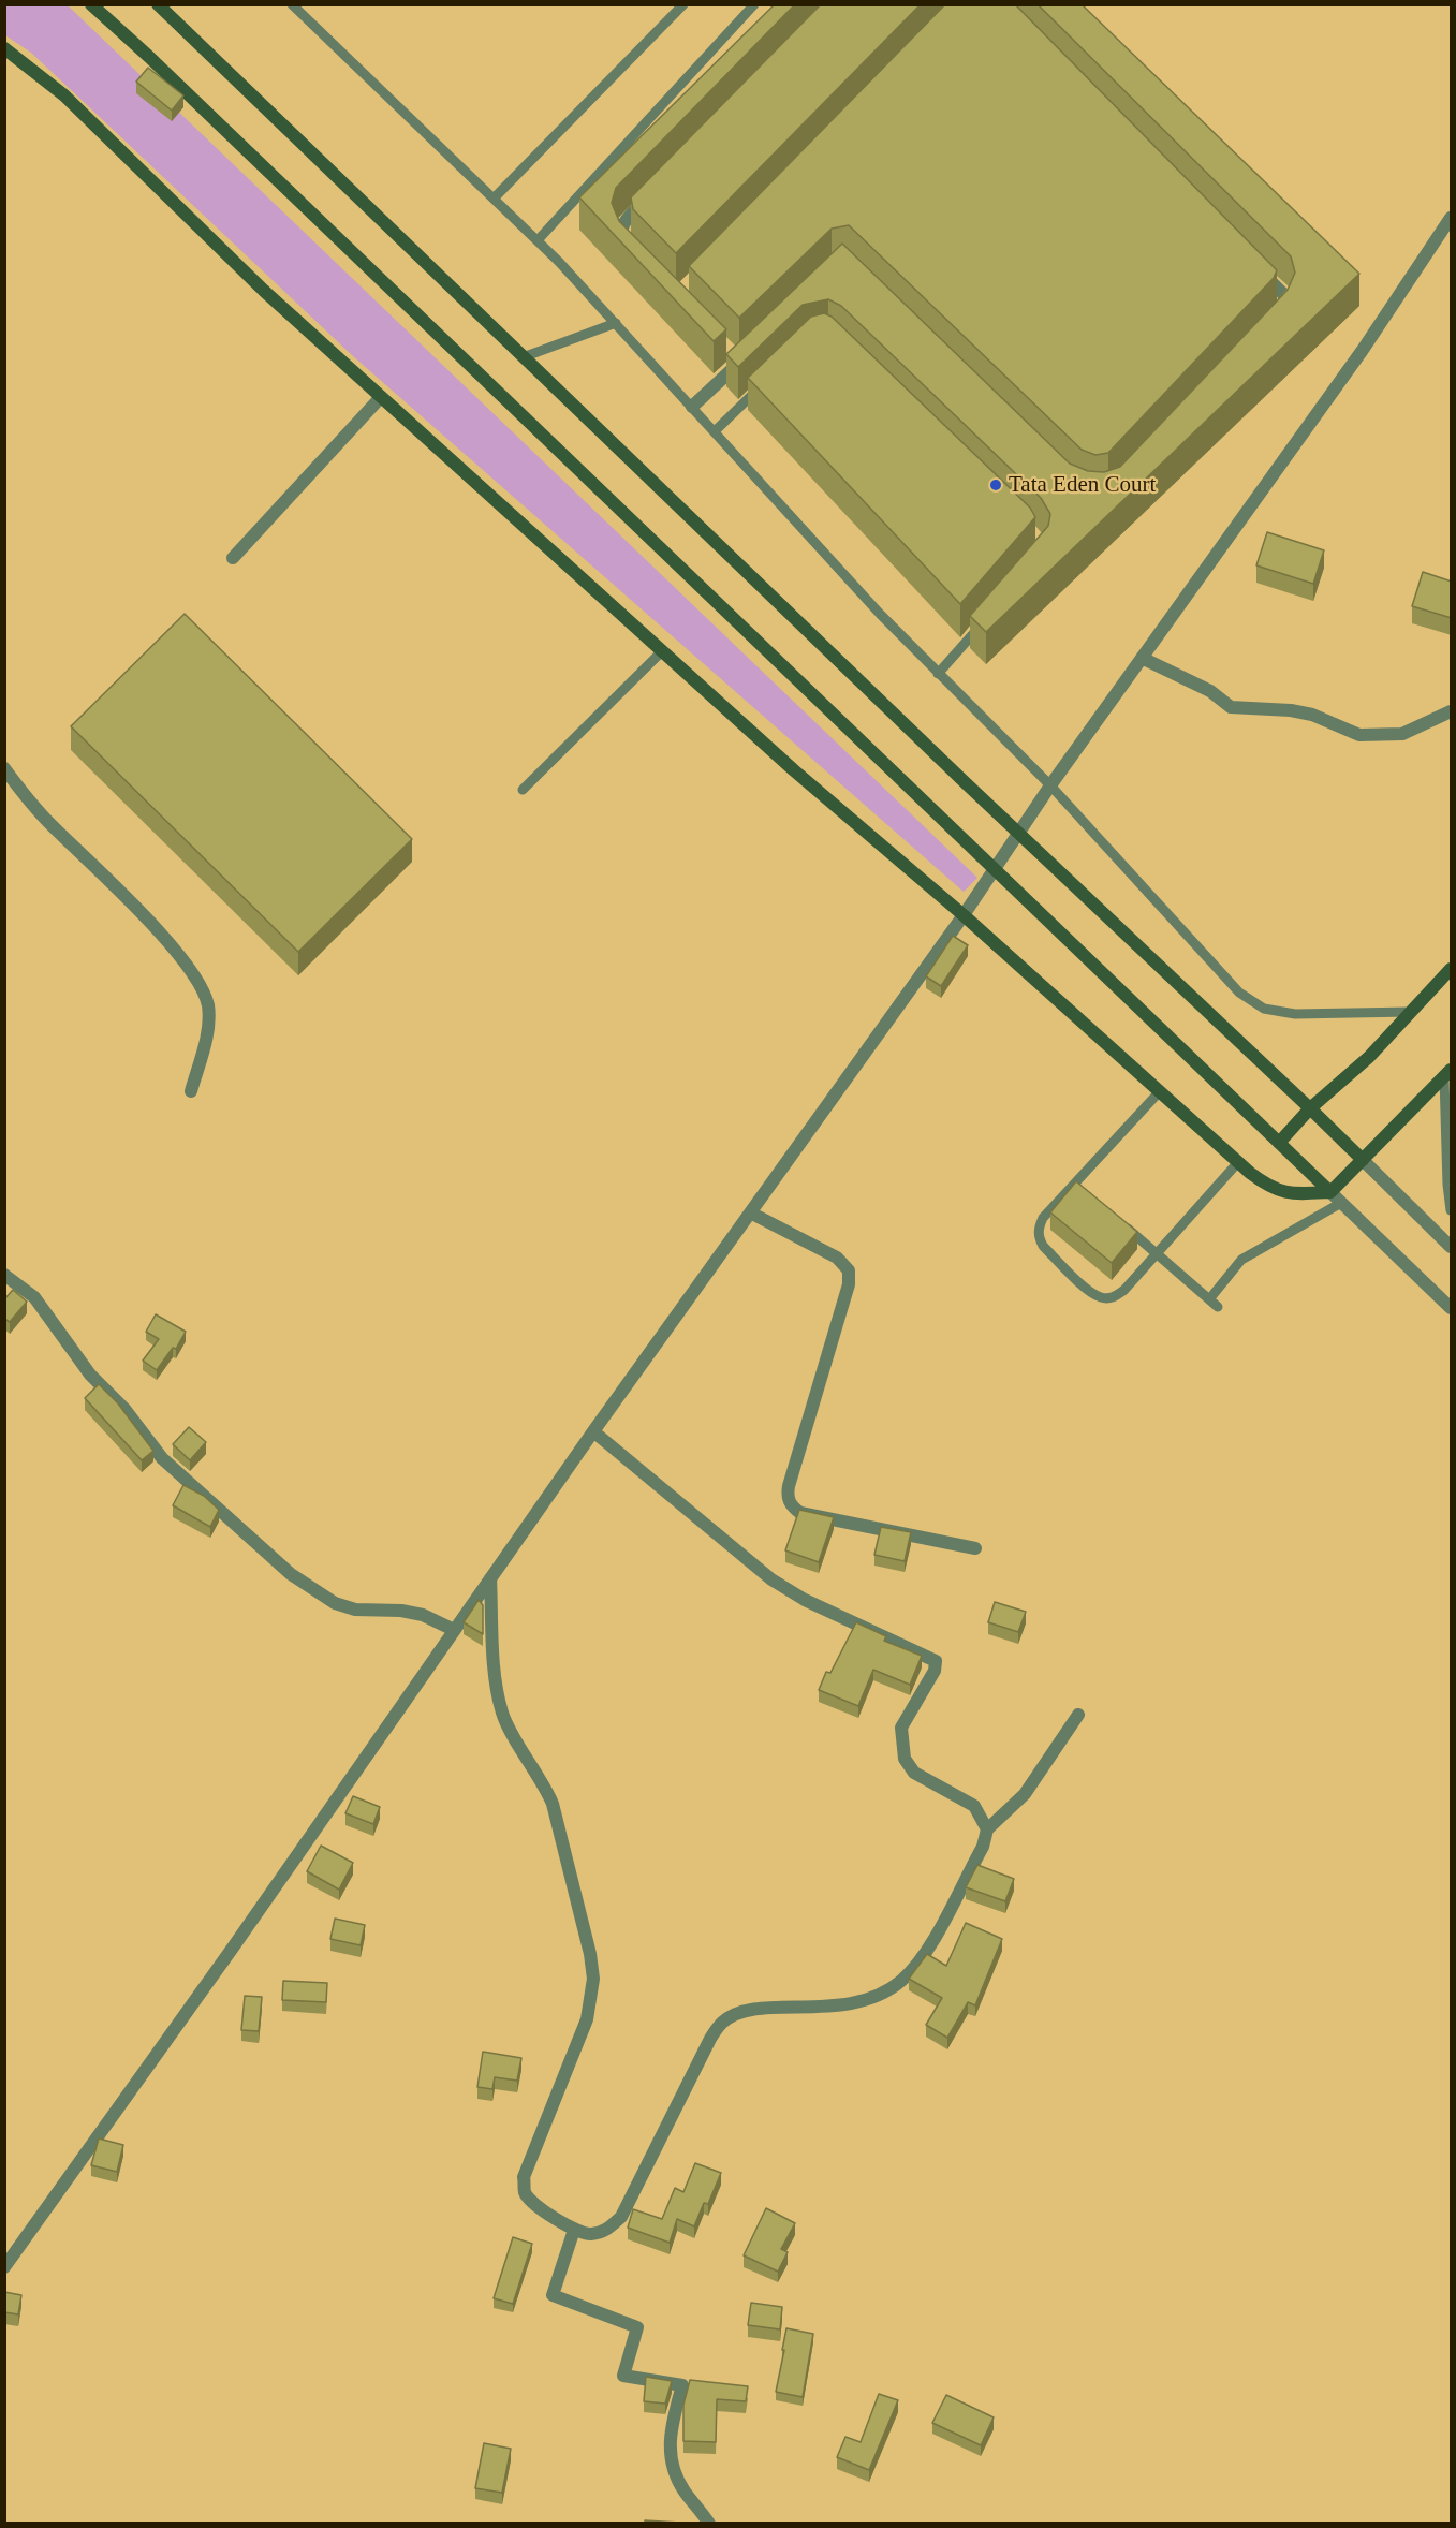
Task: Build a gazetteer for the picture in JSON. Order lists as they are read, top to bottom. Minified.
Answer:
{"places":["Tata Eden Court"]}
